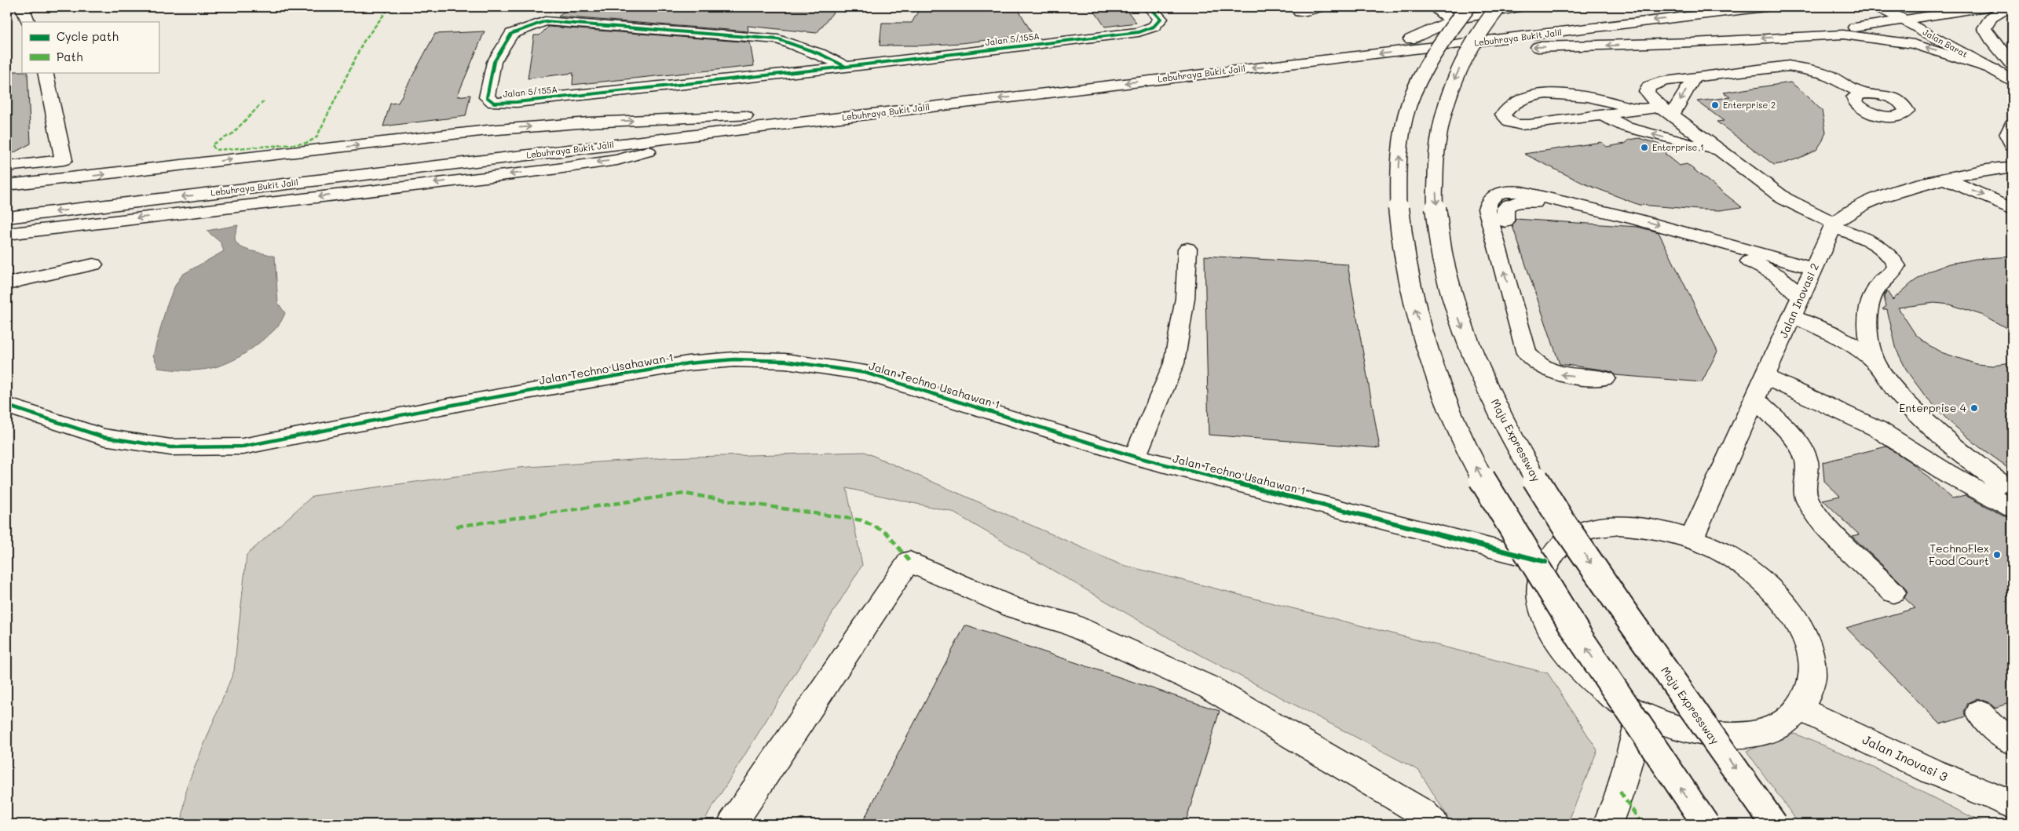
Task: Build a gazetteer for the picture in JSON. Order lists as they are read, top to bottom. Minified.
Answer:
{"streets":{"main road":["Lebuhraya Bukit Jalil","Jalan 5/155A","Jalan Barat","Jalan Inovasi 2","Jalan Techno Usahawan 1","Maju Expressway","Jalan Inovasi 3"]},"places":["Enterprise 2","Enterprise 1","Enterprise 4","TechnoFlex Food Court"],"legend":["Cycle path","Path"]}
